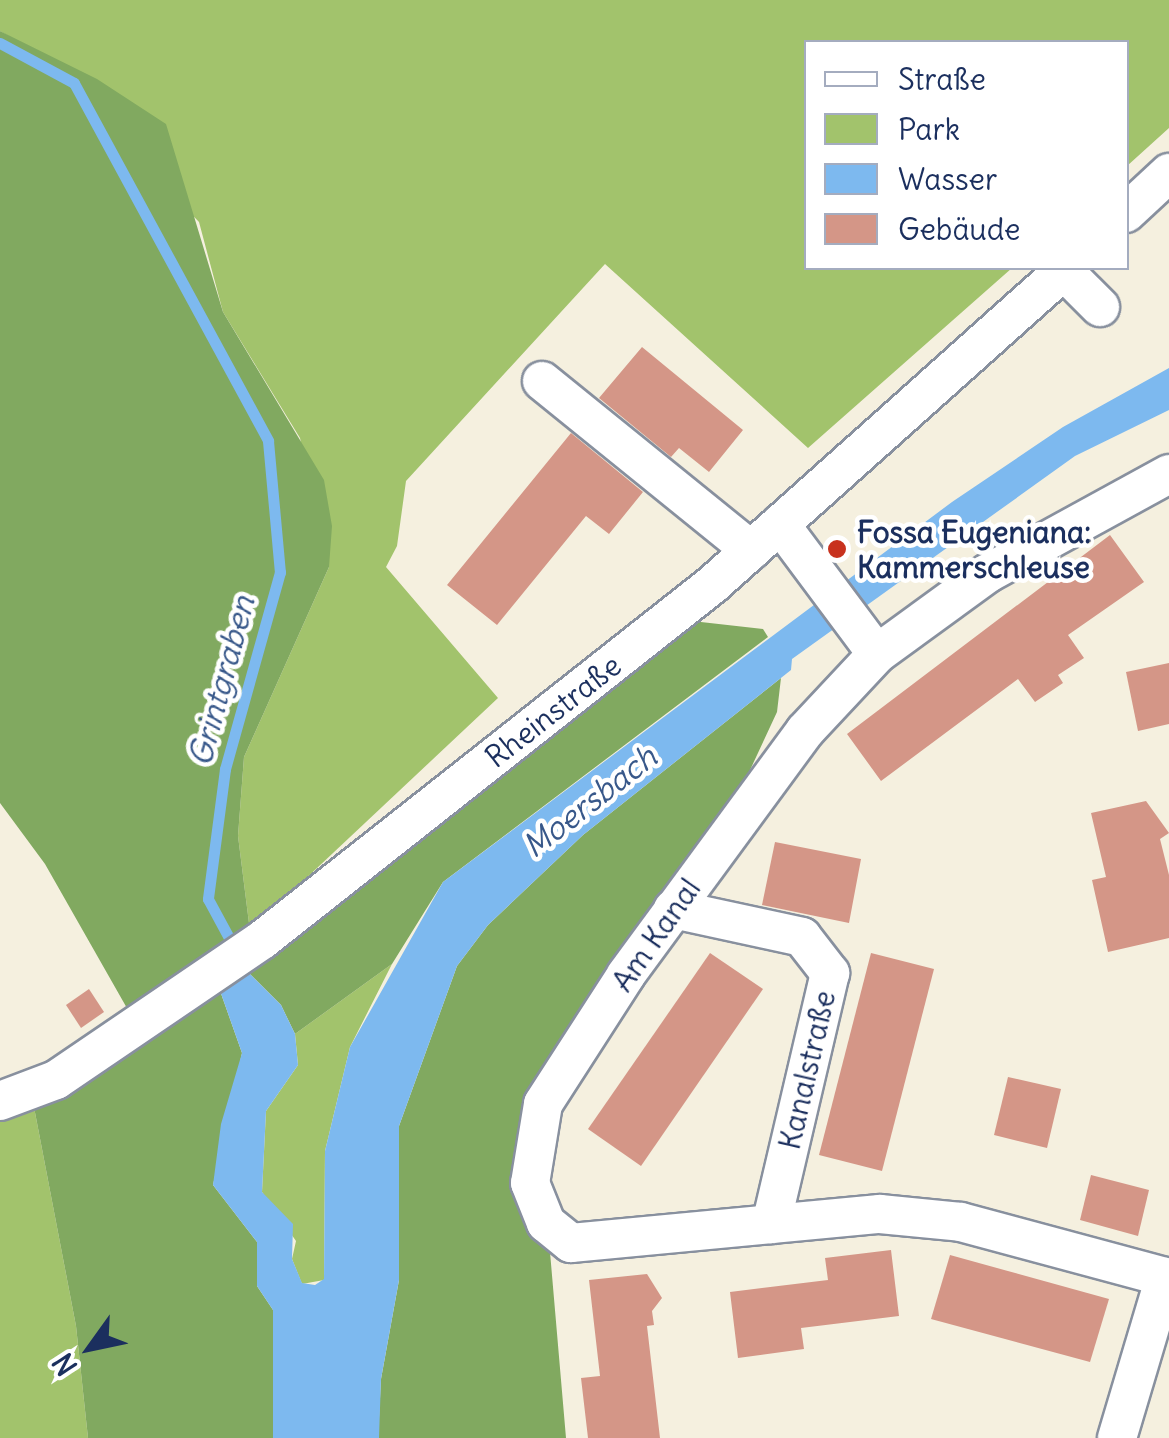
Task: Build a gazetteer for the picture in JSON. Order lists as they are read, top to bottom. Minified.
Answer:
{"streets":{"street":["Rheinstraße","Am Kanal","Kanalstraße"]},"crossings":[["Am Kanal","Kanalstraße"]],"water":["Grintgraben","Moersbach"],"places":["Fossa Eugeniana: Kammerschleuse"],"legend":["Straße","Park","Wasser","Gebäude"],"north":"bottom left"}
